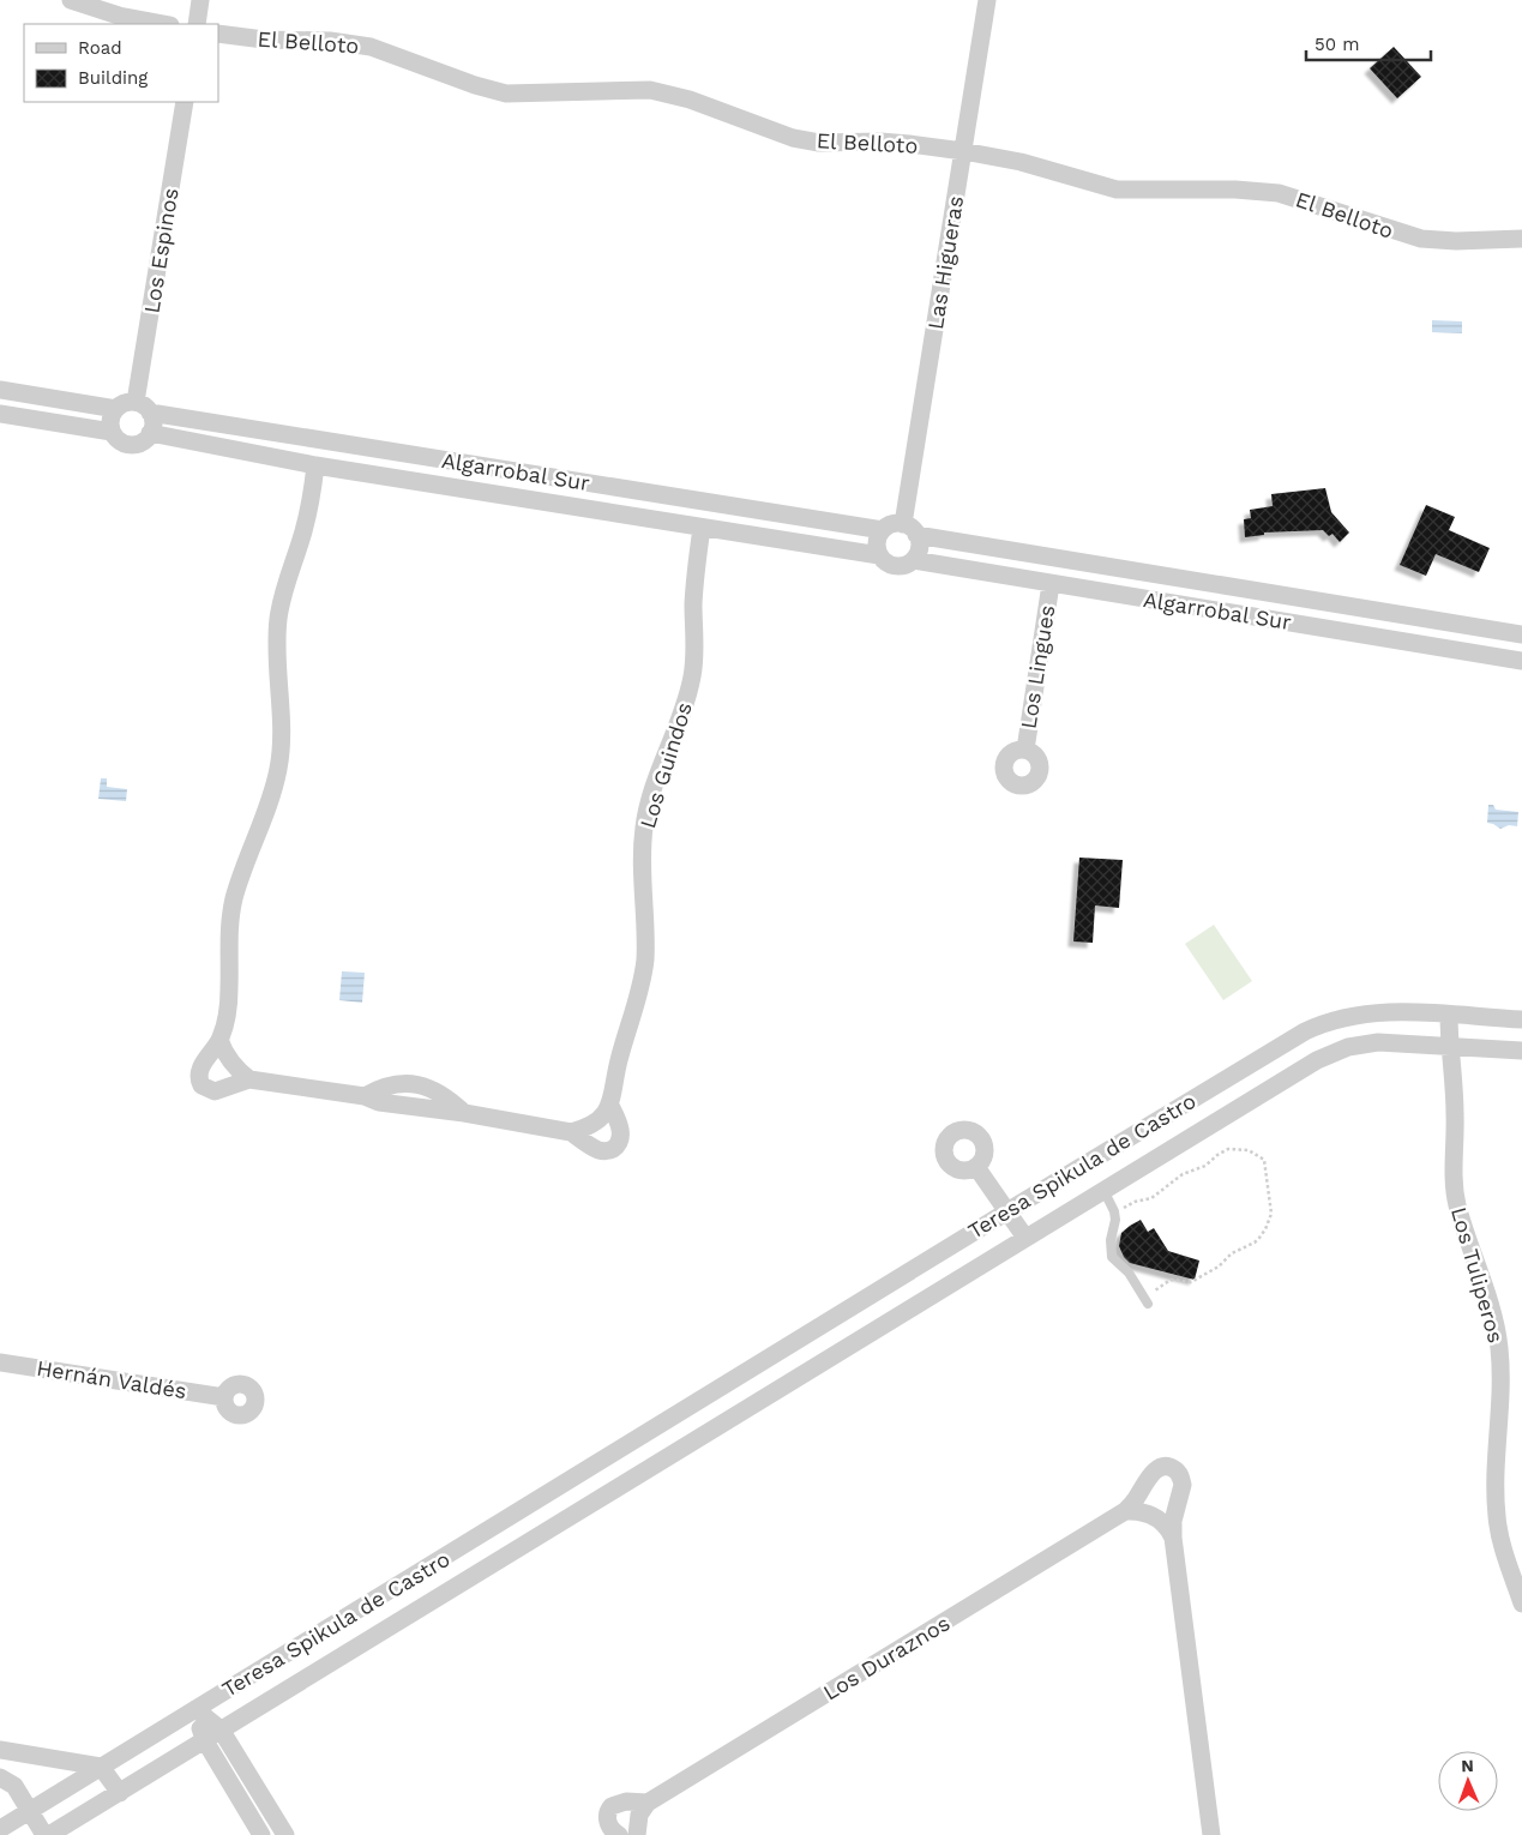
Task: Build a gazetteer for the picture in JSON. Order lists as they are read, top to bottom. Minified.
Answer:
{"streets":{"street":["El Belloto","Los Espinos","Las Higueras","Algarrobal Sur","Los Lingues","Los Guindos","Teresa Spikula de Castro","Los Tuliperos","Hernán Valdés","Los Duraznos"]},"crossings":[["El Belloto","Las Higueras"],["Los Espinos","Algarrobal Sur"],["Las Higueras","Algarrobal Sur"],["Algarrobal Sur","Los Lingues"],["Algarrobal Sur","Los Guindos"],["Teresa Spikula de Castro","Los Tuliperos"]],"legend":["Road","Building"],"scale_bar":"50 m","north":"top"}
